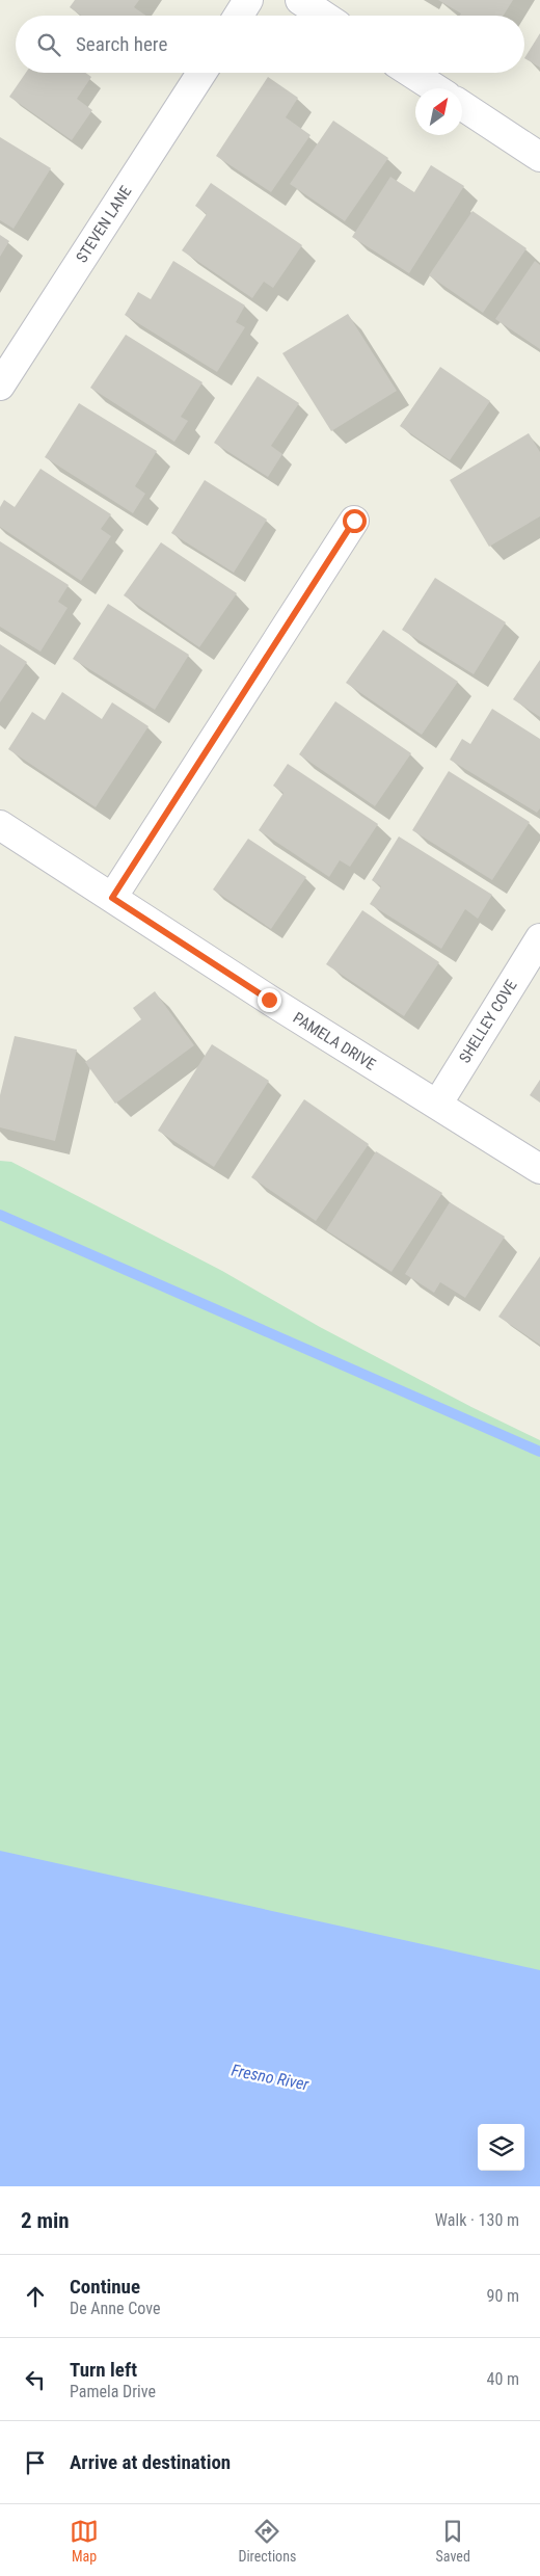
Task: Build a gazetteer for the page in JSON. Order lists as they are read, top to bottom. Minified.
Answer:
{"streets":{"street":["STEVEN LANE","SHELLEY COVE","PAMELA DRIVE"]},"crossings":[["SHELLEY COVE","PAMELA DRIVE"]],"water":["Fresno River"],"north":"top right","page":{"search":"Search here","heading":["2 min","Walk · 130 m"],"list":[["Continue","De Anne Cove","90 m"],["Turn left","Pamela Drive","40 m"],"Arrive at destination"],"nav":["Map","Directions","Saved"]}}
